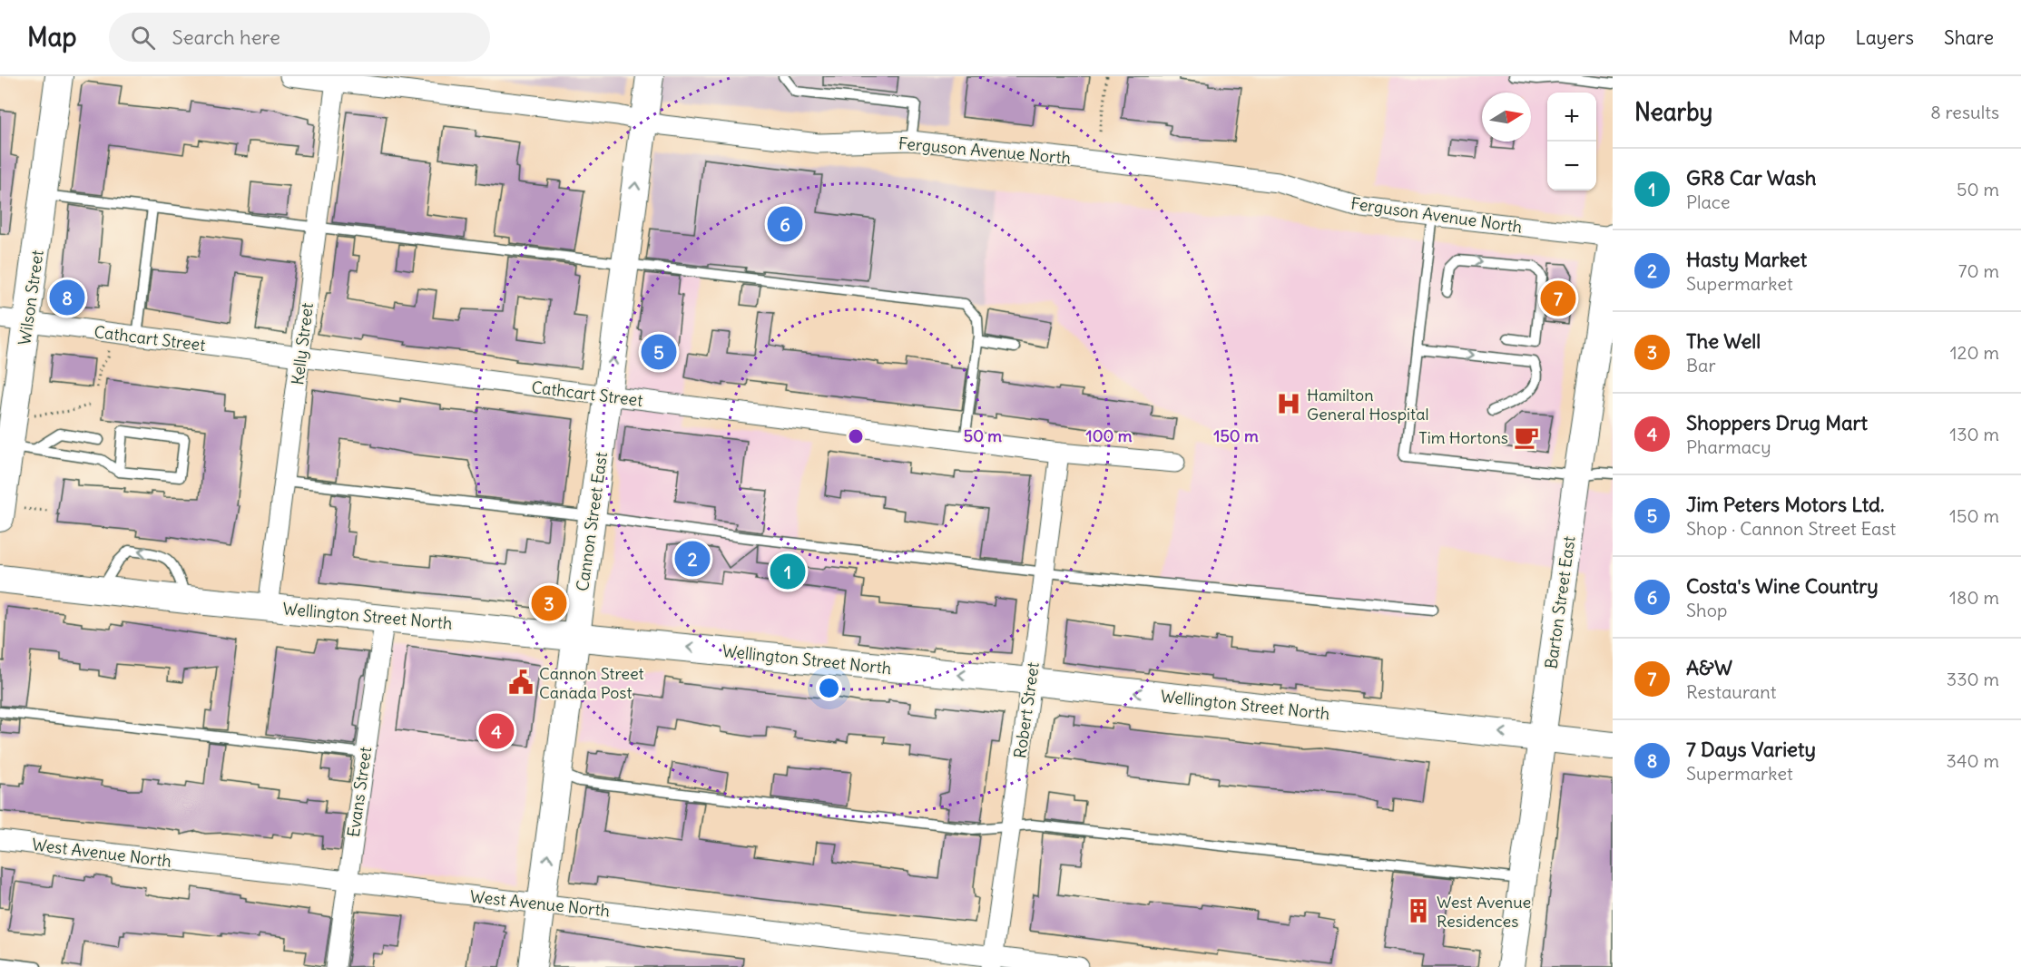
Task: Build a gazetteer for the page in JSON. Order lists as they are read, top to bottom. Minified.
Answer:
{"streets":{"main road":["Wilson Street","Cannon Street East","Barton Street East","Wellington Street North"],"street":["Ferguson Avenue North","Cathcart Street","Kelly Street","Robert Street","Evans Street","West Avenue North"]},"crossings":[["Ferguson Avenue North","Kelly Street"],["Ferguson Avenue North","Cannon Street East"],["Ferguson Avenue North","Barton Street East"],["Wilson Street","Cathcart Street"],["Cathcart Street","Kelly Street"],["Cathcart Street","Cannon Street East"],["Cathcart Street","Robert Street"],["Kelly Street","Wellington Street North"],["Cannon Street East","Wellington Street North"],["Cannon Street East","West Avenue North"],["Barton Street East","Wellington Street North"],["Wellington Street North","Robert Street"],["Wellington Street North","Evans Street"],["Robert Street","West Avenue North"],["Evans Street","West Avenue North"]],"one_way":["Cannon Street East","Wellington Street North"],"places":{"hospital":["Hamilton General Hospital"],"cafe":["Tim Hortons"],"public building":["Cannon Street Canada Post"],"building":["West Avenue Residences"]},"north":"right","page":{"header":"Map","search":"Search here","nav":["Map","Layers","Share"],"heading":["Nearby","8 results"],"map_buttons":["+","−"],"list":[{"mark":"1","name":"GR8 Car Wash","note":"Place","value":"50 m"},{"mark":"2","name":"Hasty Market","note":"Supermarket","value":"70 m"},{"mark":"3","name":"The Well","note":"Bar","value":"120 m"},{"mark":"4","name":"Shoppers Drug Mart","note":"Pharmacy","value":"130 m"},{"mark":"5","name":"Jim Peters Motors Ltd.","note":"Shop · Cannon Street East","value":"150 m"},{"mark":"6","name":"Costa's Wine Country","note":"Shop","value":"180 m"},{"mark":"7","name":"A&W","note":"Restaurant","value":"330 m"},{"mark":"8","name":"7 Days Variety","note":"Supermarket","value":"340 m"}],"pins":["6","8","7","5","2","1","3","4"]},"rings":["50 m","100 m","150 m"]}
